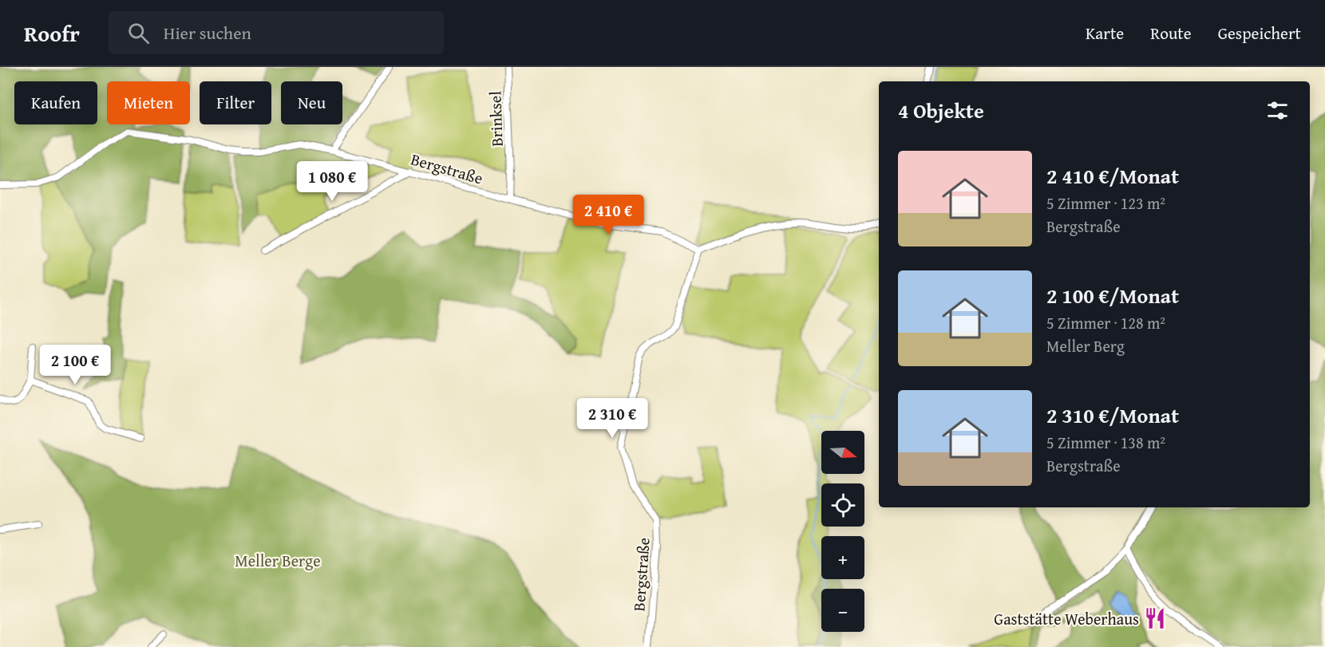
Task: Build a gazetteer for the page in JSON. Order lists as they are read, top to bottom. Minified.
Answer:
{"streets":{"street":["Brinksel","Bergstraße"]},"crossings":[["Brinksel","Bergstraße"]],"parks":["Meller Berge"],"places":{"restaurant":["Gaststätte Weberhaus"]},"north":"right","page":{"header":"Roofr","search":"Hier suchen","nav":["Karte","Route","Gespeichert"],"chip":["Kaufen","Mieten","Filter","Neu"],"heading":"4 Objekte","list":[{"name":"2 410 €/Monat","note":"5 Zimmer · 123 m² · Bergstraße"},{"name":"2 100 €/Monat","note":"5 Zimmer · 128 m² · Meller Berg"},{"name":"2 310 €/Monat","note":"5 Zimmer · 138 m² · Bergstraße"}],"price":["1 080 €","2 410 €","2 100 €","2 310 €"],"map_buttons":["+","−"]}}
